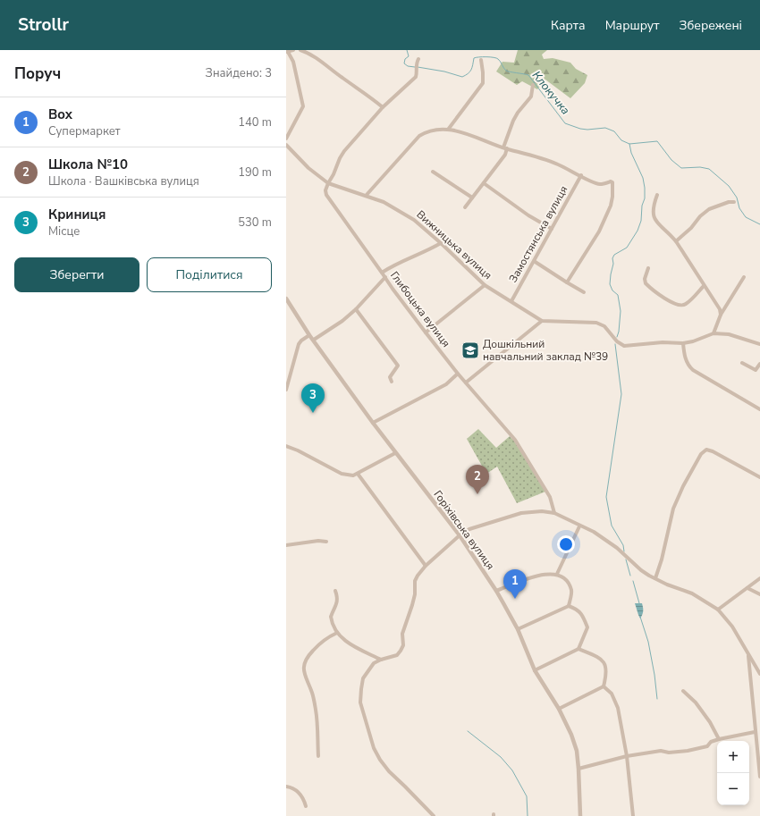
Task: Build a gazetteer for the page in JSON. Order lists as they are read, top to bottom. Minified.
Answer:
{"streets":{"street":["Замостянська вулиця","Вижницька вулиця","Глибоцька вулиця","Горіхівська вулиця"]},"crossings":[["Замостянська вулиця","Вижницька вулиця"],["Вижницька вулиця","Глибоцька вулиця"]],"water":["Клокучка"],"places":{"school or university":["Дошкільний навчальний заклад №39"]},"page":{"header":"Strollr","nav":["Карта","Маршрут","Збережені"],"heading":["Поруч","Знайдено: 3"],"list":[{"mark":"1","name":"Box","note":"Супермаркет","value":"140 m"},{"mark":"2","name":"Школа №10","note":"Школа · Вашківська вулиця","value":"190 m"},{"mark":"3","name":"Криниця","note":"Місце","value":"530 m"}],"buttons":["Зберегти","Поділитися"],"pins":["3","2","1"],"map_buttons":["+","−"]}}
